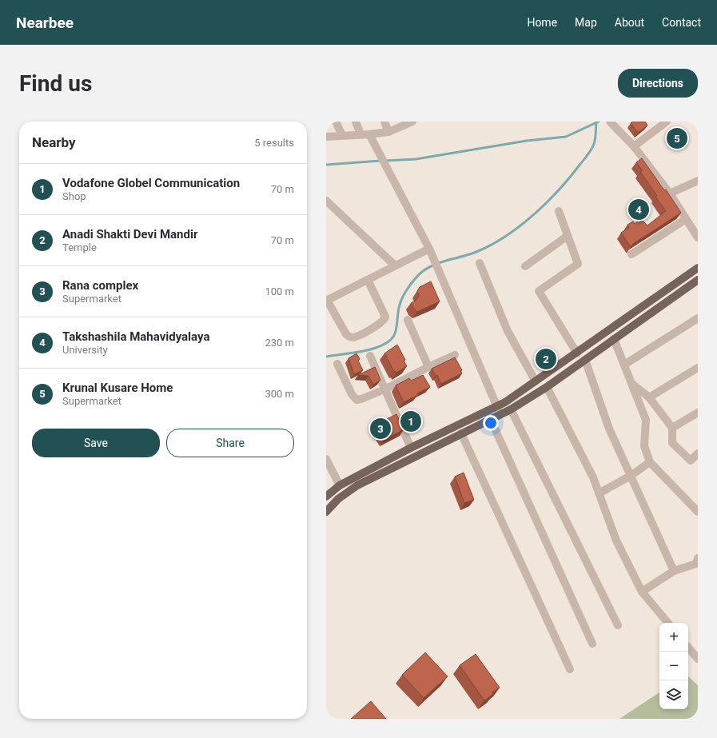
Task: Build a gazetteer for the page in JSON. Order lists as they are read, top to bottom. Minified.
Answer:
{"page":{"header":"Nearbee","nav":["Home","Map","About","Contact"],"buttons":["Directions",["Save","Share"]],"title":"Find us","heading":["Nearby","5 results"],"pins":["5","4","2","1","3"],"list":[{"mark":"1","name":"Vodafone Globel Communication","note":"Shop","value":"70 m"},{"mark":"2","name":"Anadi Shakti Devi Mandir","note":"Temple","value":"70 m"},{"mark":"3","name":"Rana complex","note":"Supermarket","value":"100 m"},{"mark":"4","name":"Takshashila Mahavidyalaya","note":"University","value":"230 m"},{"mark":"5","name":"Krunal Kusare Home","note":"Supermarket","value":"300 m"}],"map_buttons":["+","−"]}}
